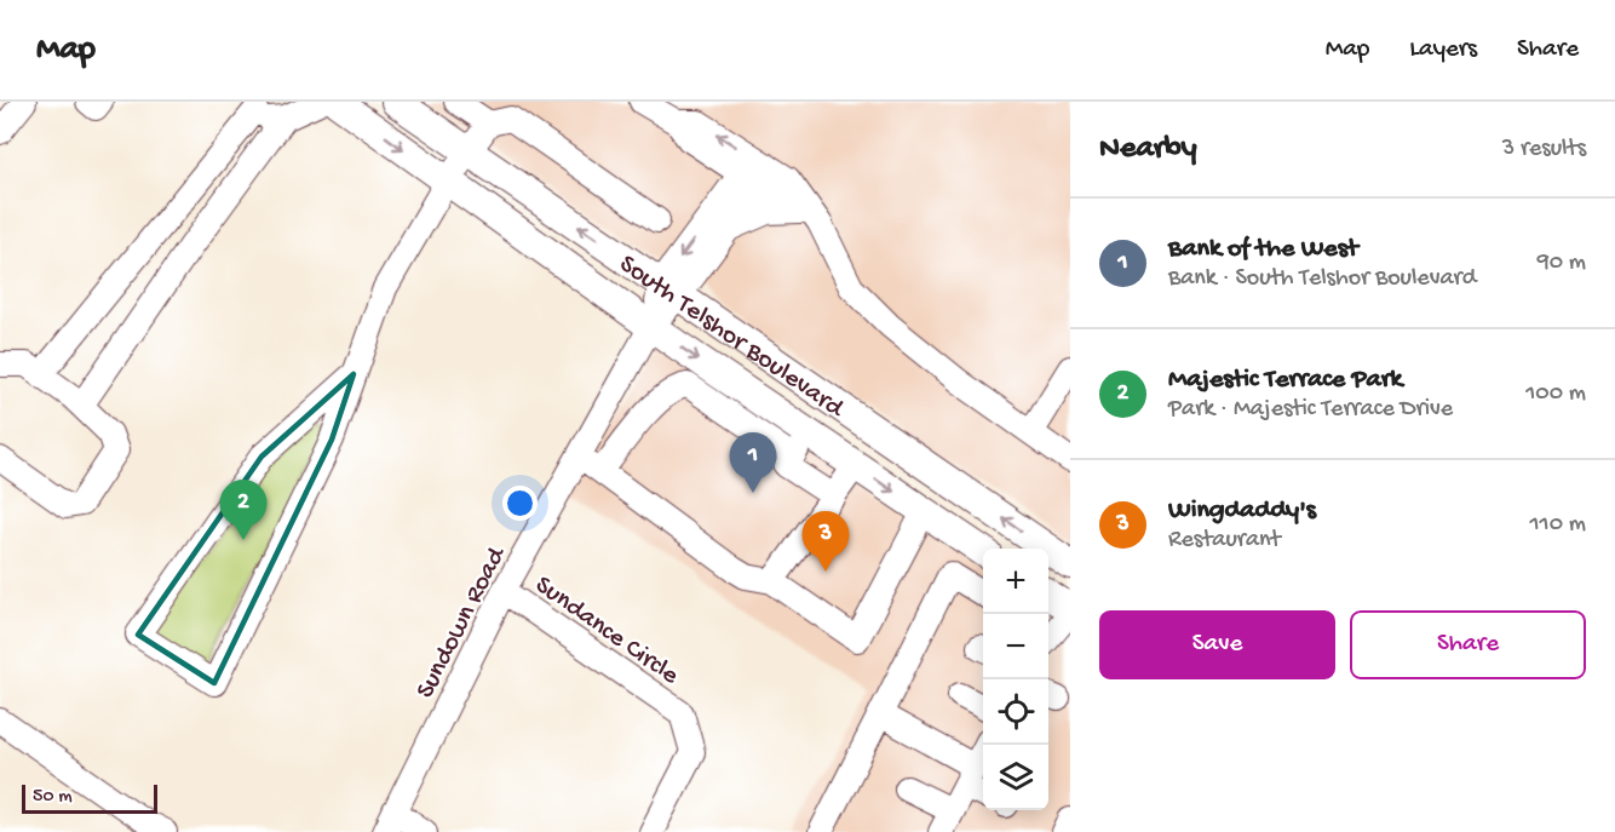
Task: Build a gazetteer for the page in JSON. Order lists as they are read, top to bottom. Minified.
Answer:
{"streets":{"main road":["South Telshor Boulevard"],"street":["Sundown Road","Sundance Circle"]},"crossings":[["South Telshor Boulevard","Sundown Road"],["Sundown Road","Sundance Circle"]],"scale_bar":"50 m","page":{"header":"Map","nav":["Map","Layers","Share"],"heading":["Nearby","3 results"],"list":[{"mark":"1","name":"Bank of the West","note":"Bank · South Telshor Boulevard","value":"90 m"},{"mark":"2","name":"Majestic Terrace Park","note":"Park · Majestic Terrace Drive","value":"100 m"},{"mark":"3","name":"Wingdaddy's","note":"Restaurant","value":"110 m"}],"pins":["1","2","3"],"map_buttons":["+","−"],"buttons":["Save","Share"],"scale":"50 m"}}
